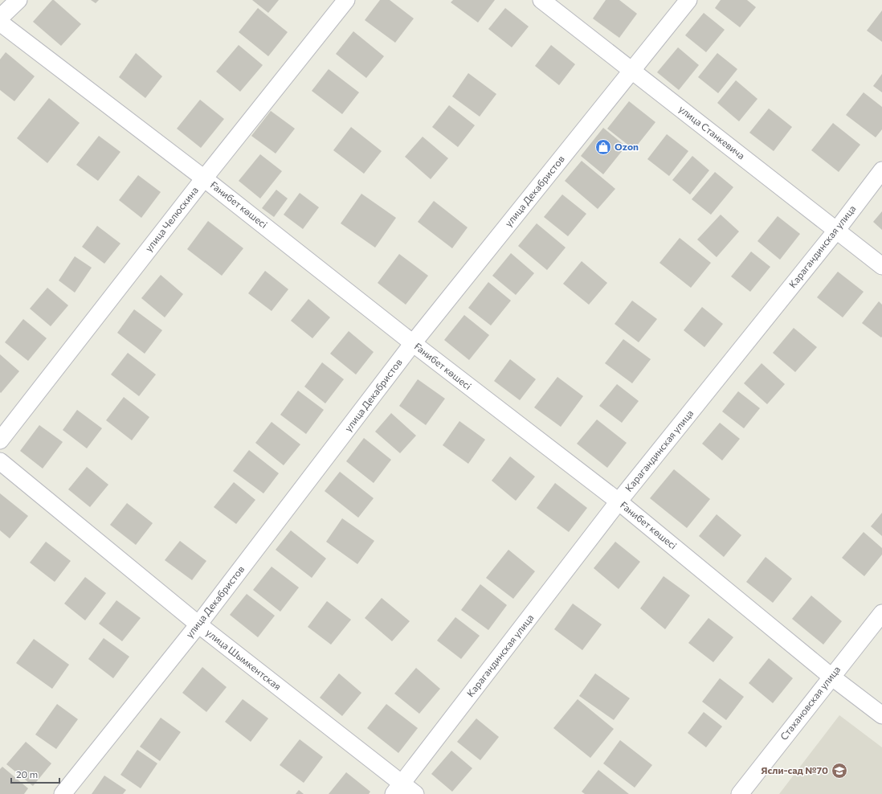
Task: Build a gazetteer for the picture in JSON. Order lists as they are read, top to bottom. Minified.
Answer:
{"streets":{"street":["улица Станкевича","улица Декабристов","Ғанибет көшесі","улица Челюскина","Карагандинская улица","улица Шымкентская","Стахановская улица"]},"crossings":[["улица Станкевича","улица Декабристов"],["улица Станкевича","Карагандинская улица"],["улица Декабристов","Ғанибет көшесі"],["улица Декабристов","улица Шымкентская"],["Ғанибет көшесі","улица Челюскина"],["Ғанибет көшесі","Карагандинская улица"],["Ғанибет көшесі","Стахановская улица"],["Карагандинская улица","улица Шымкентская"]],"places":{"shop":["Ozon"],"school or university":["Ясли-сад №70"]},"scale_bar":"20 m"}
